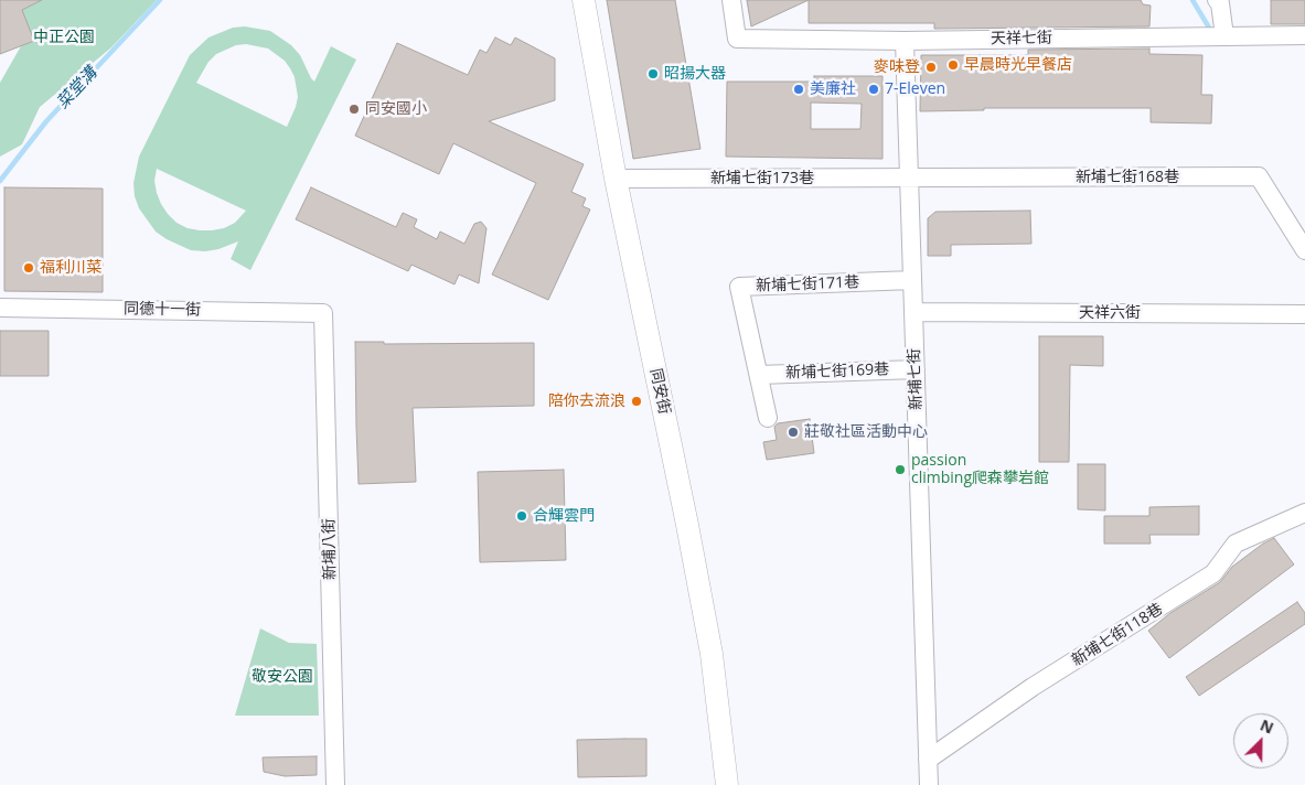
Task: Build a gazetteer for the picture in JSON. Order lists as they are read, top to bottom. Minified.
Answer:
{"streets":{"street":["天祥七街","新埔七街168巷","新埔七街173巷","新埔七街171巷","同德十一街","天祥六街","新埔七街169巷","新埔七街","同安街","新埔八街","新埔七街118巷"]},"crossings":[["天祥七街","新埔七街"],["新埔七街168巷","新埔七街173巷"],["新埔七街168巷","新埔七街"],["新埔七街173巷","新埔七街"],["新埔七街173巷","同安街"],["新埔七街171巷","新埔七街169巷"],["新埔七街171巷","新埔七街"],["同德十一街","新埔八街"],["天祥六街","新埔七街"],["新埔七街169巷","新埔七街"],["新埔七街","新埔七街118巷"]],"water":["菜堂溝"],"parks":["中正公園","敬安公園"],"places":["早晨時光早餐店","麥味登","昭揚大器","美廉社","7-Eleven","同安國小","福利川菜","陪你去流浪","莊敬社區活動中心","passion climbing爬森攀岩館","合輝雲門"],"north":"top right"}
